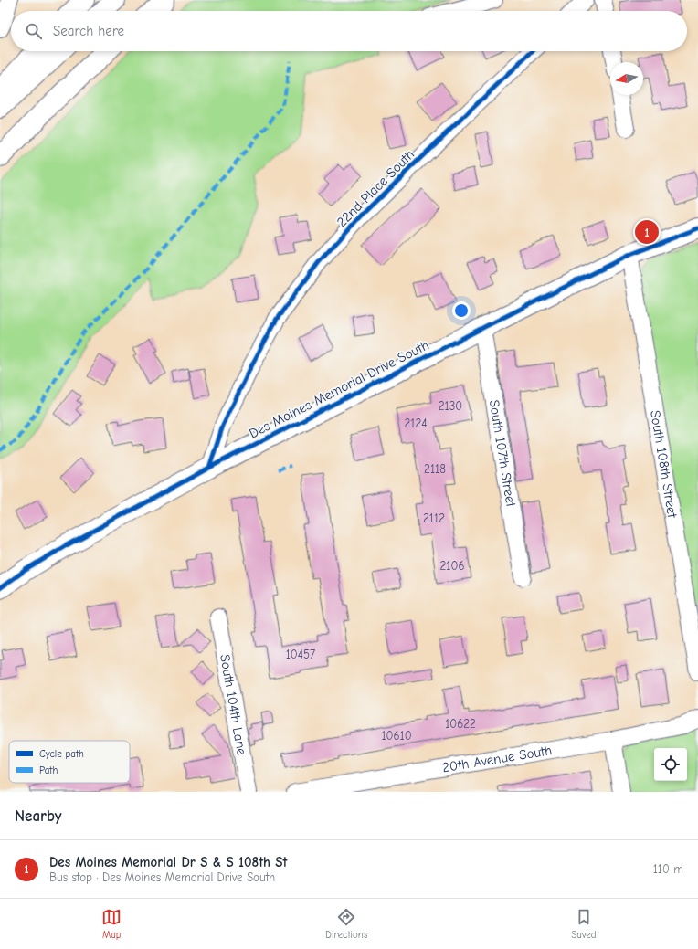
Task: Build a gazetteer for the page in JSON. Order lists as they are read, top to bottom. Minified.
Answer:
{"streets":{"main road":["Des Moines Memorial Drive South"],"street":["22nd Place South","South 107th Street","South 108th Street","South 104th Lane","20th Avenue South"]},"crossings":[["22nd Place South","Des Moines Memorial Drive South"],["Des Moines Memorial Drive South","South 107th Street"],["Des Moines Memorial Drive South","South 108th Street"]],"house_numbers":["2130","2124","2118","2112","2106","10457","10622","10610"],"legend":["Cycle path","Path"],"north":"left","page":{"search":"Search here","pins":"1","heading":"Nearby","list":[{"mark":"1","name":"Des Moines Memorial Dr S & S 108th St","note":"Bus stop · Des Moines Memorial Drive South","value":"110 m"}],"nav":["Map","Directions","Saved"]}}
